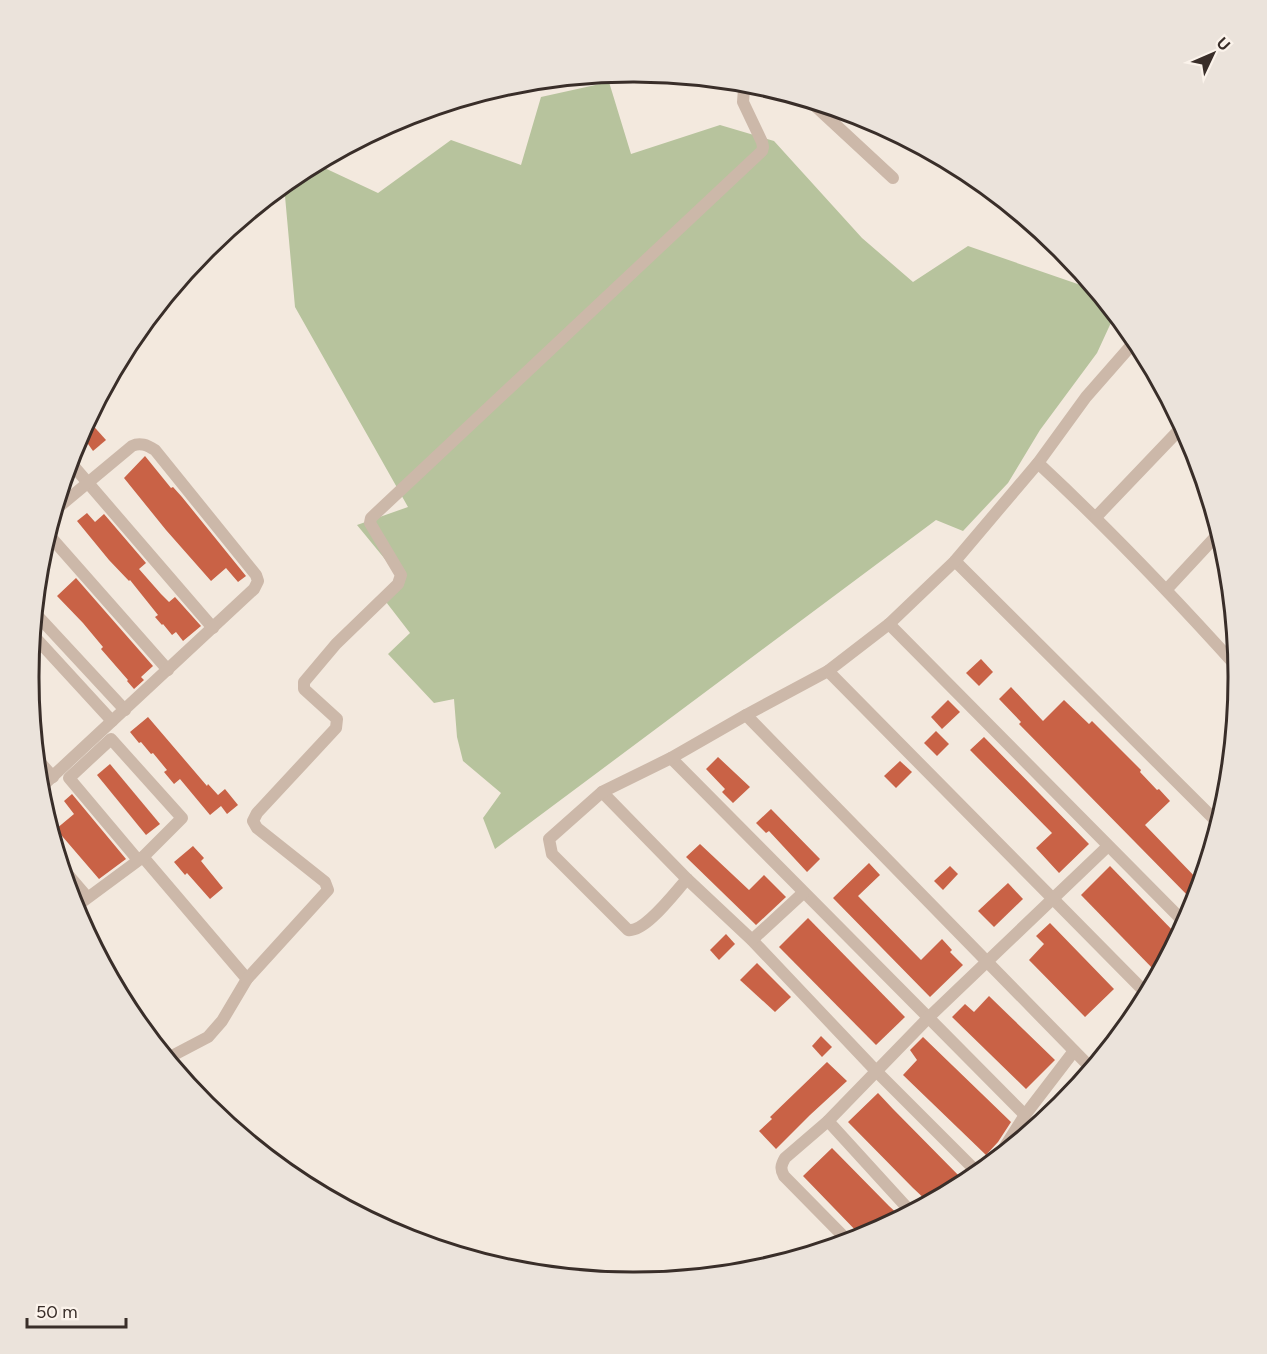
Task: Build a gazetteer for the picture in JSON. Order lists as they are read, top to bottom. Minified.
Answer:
{"scale_bar":"50 m","north":"top right"}
